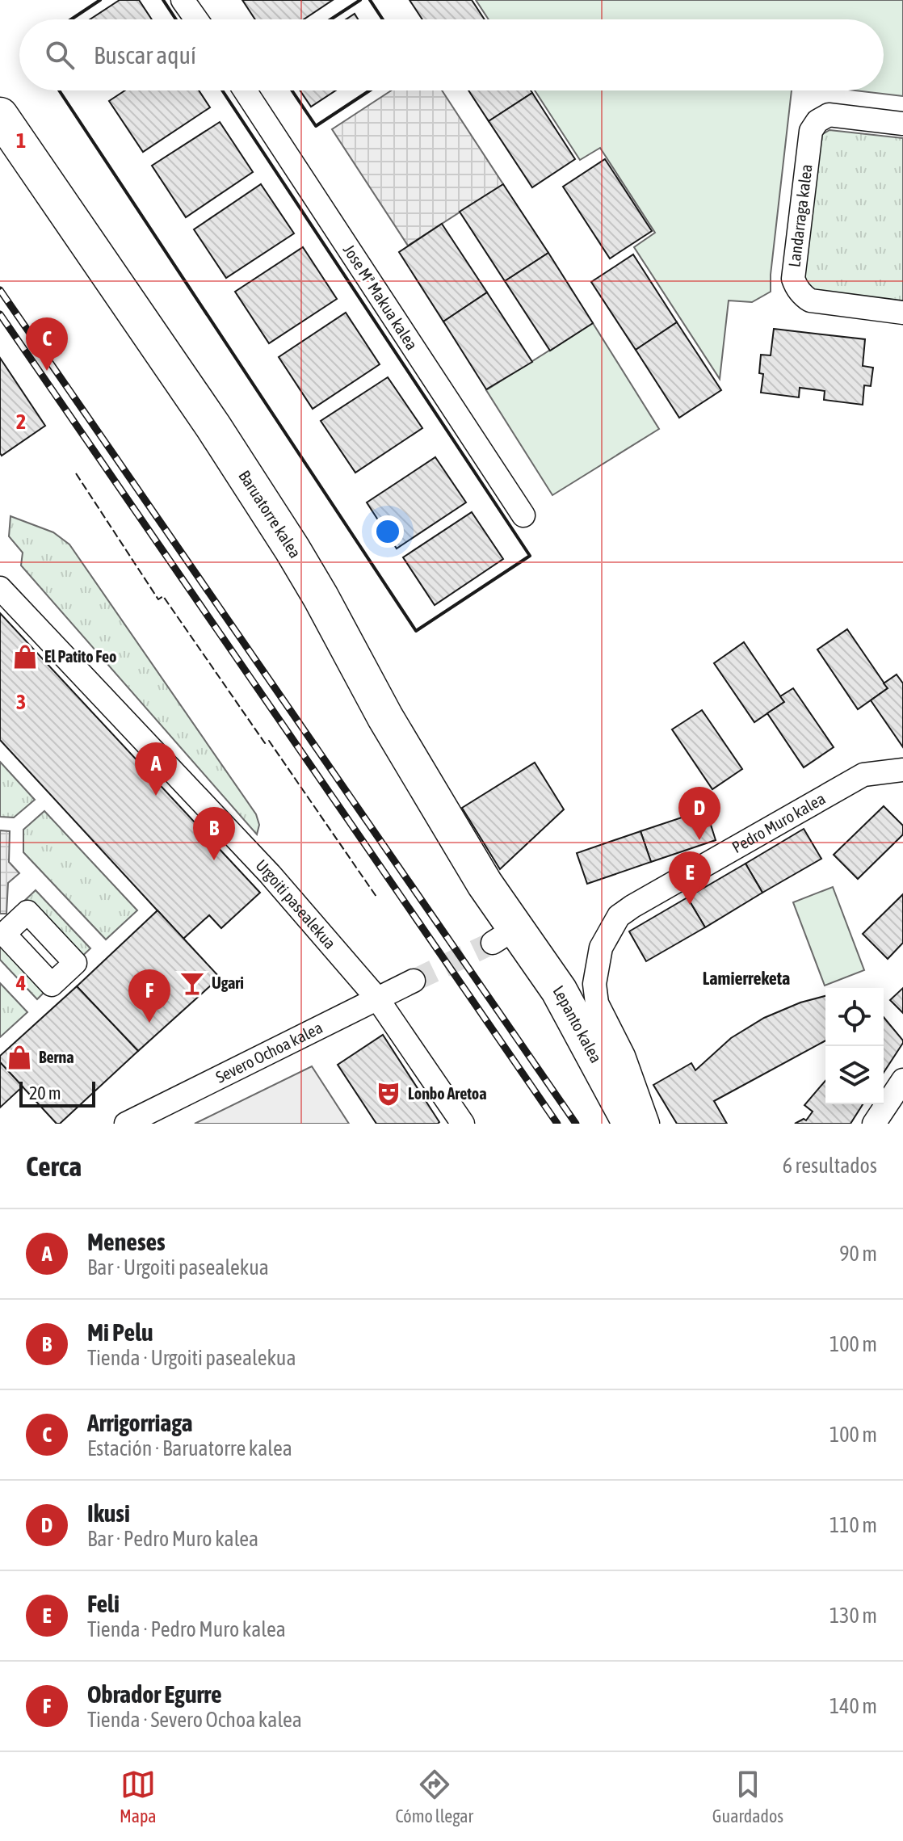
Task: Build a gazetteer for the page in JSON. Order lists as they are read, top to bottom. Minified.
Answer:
{"streets":{"main road":["Baruatorre kalea","Lepanto kalea"],"street":["Landarraga kalea","Jose Mª Makua kalea","Pedro Muro kalea","Urgoiti pasealekua","Severo Ochoa kalea"]},"crossings":[["Baruatorre kalea","Lepanto kalea"],["Urgoiti pasealekua","Severo Ochoa kalea"]],"districts":["Lamierreketa"],"places":{"shop":["El Patito Feo","Berna"],"bar":["Ugari"],"theatre":["Lonbo Aretoa"]},"scale_bar":"20 m","page":{"search":"Buscar aquí","pins":["C","A","D","B","E","F"],"scale":"20 m","heading":["Cerca","6 resultados"],"list":[{"mark":"A","name":"Meneses","note":"Bar · Urgoiti pasealekua","value":"90 m"},{"mark":"B","name":"Mi Pelu","note":"Tienda · Urgoiti pasealekua","value":"100 m"},{"mark":"C","name":"Arrigorriaga","note":"Estación · Baruatorre kalea","value":"100 m"},{"mark":"D","name":"Ikusi","note":"Bar · Pedro Muro kalea","value":"110 m"},{"mark":"E","name":"Feli","note":"Tienda · Pedro Muro kalea","value":"130 m"},{"mark":"F","name":"Obrador Egurre","note":"Tienda · Severo Ochoa kalea","value":"140 m"}],"nav":["Mapa","Cómo llegar","Guardados"]},"grid":{"rows":["1","2","3","4"]}}
